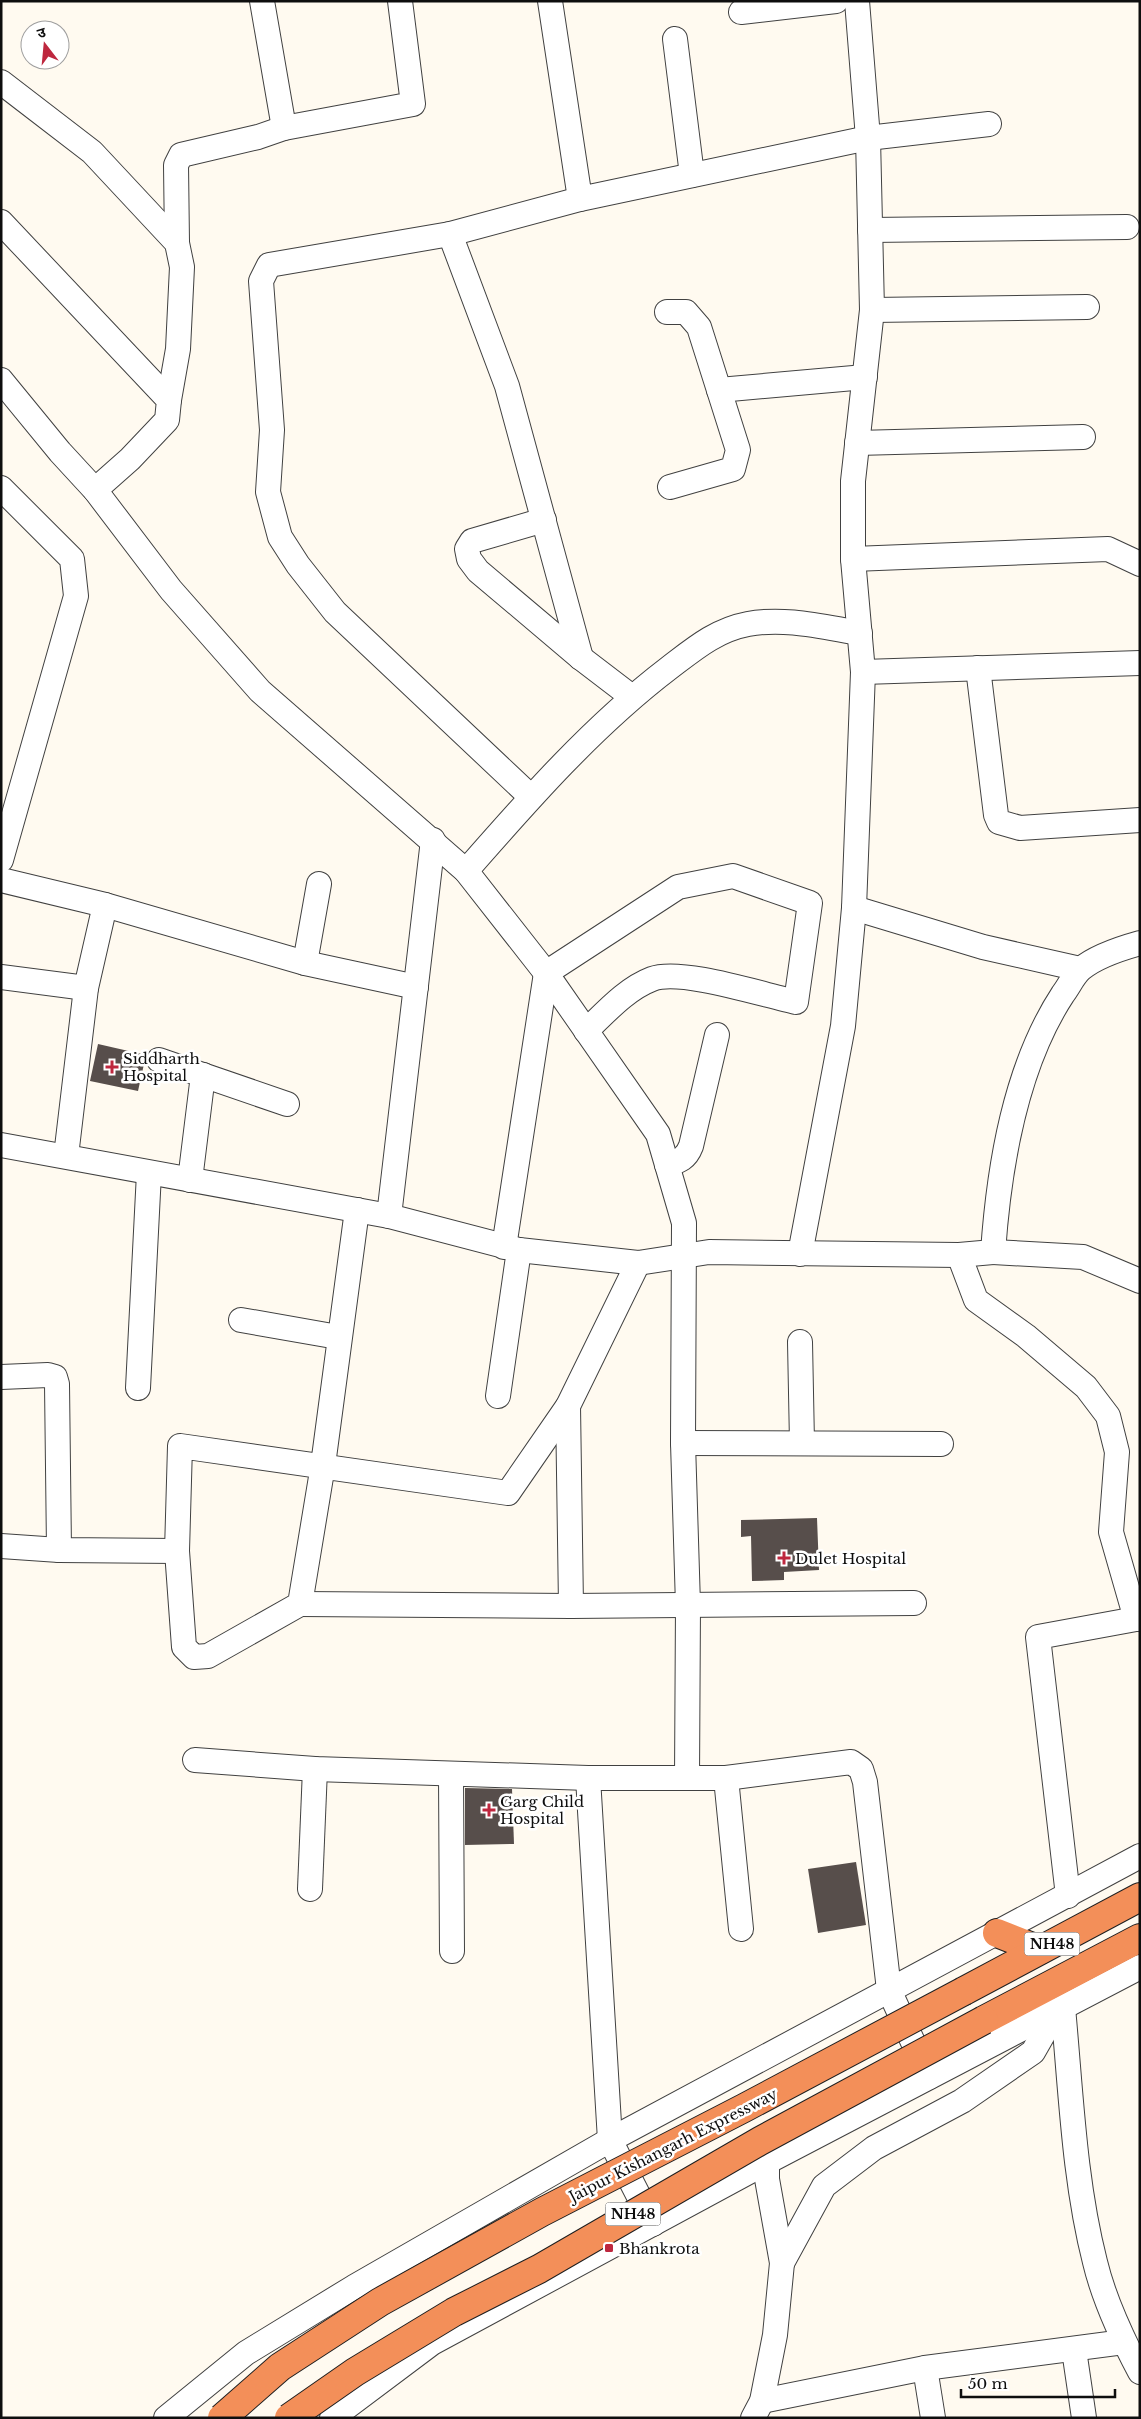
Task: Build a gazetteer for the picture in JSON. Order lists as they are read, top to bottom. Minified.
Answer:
{"streets":{"highway":["NH48","Jaipur Kishangarh Expressway"]},"places":{"health":["Siddharth Hospital","Dulet Hospital","Garg Child Hospital"],"transit":["Bhankrota"]},"scale_bar":"50 m","north":"top"}
